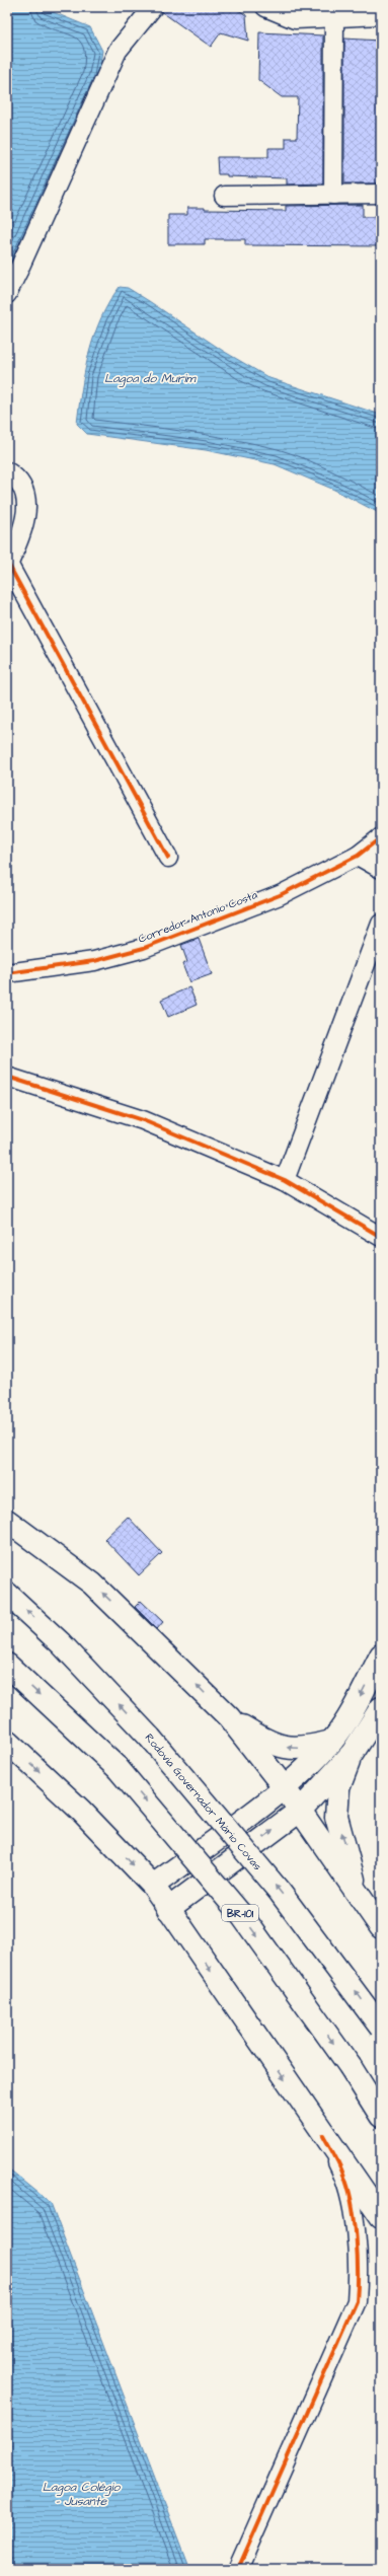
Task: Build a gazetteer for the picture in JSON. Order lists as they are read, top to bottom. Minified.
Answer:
{"streets":{"main road":["Rodovia Governador Mário Covas","BR-101"],"street":["Corredor Antonio Costa"]},"water":["Lagoa do Murim","Lagoa Colégio - Jusante"]}
